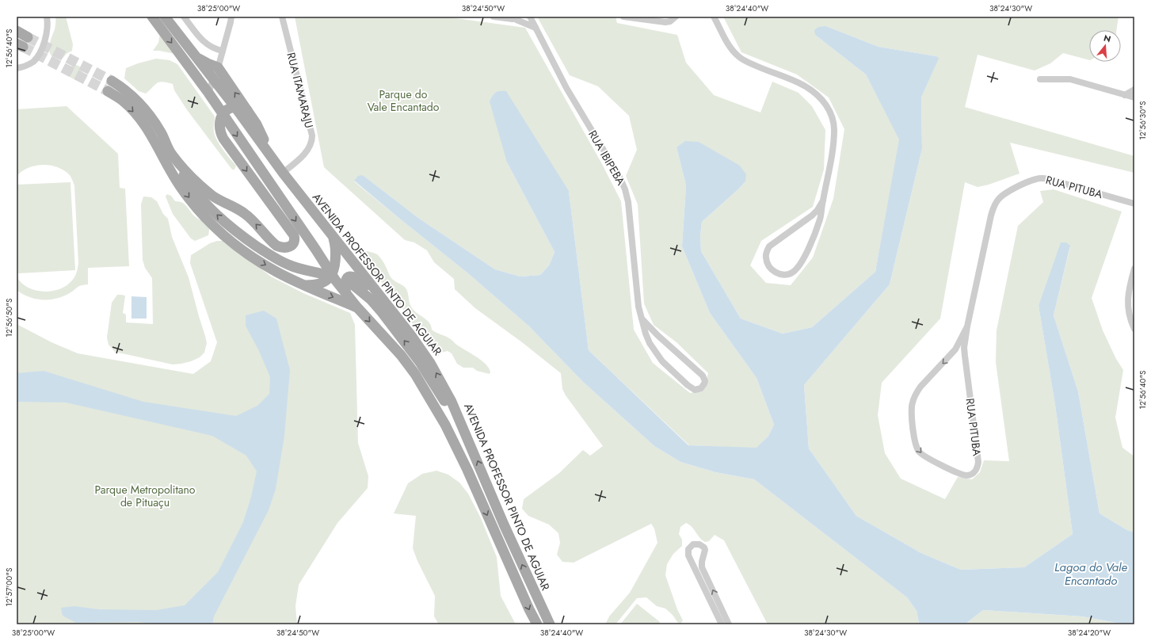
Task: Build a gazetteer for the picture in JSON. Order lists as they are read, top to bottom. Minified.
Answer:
{"streets":{"main road":["AVENIDA PROFESSOR PINTO DE AGUIAR"],"street":["RUA ITAMARAJU","RUA IBIPEBA","RUA PITUBA"]},"crossings":[["RUA ITAMARAJU","AVENIDA PROFESSOR PINTO DE AGUIAR"]],"water":["Lagoa do Vale Encantado"],"parks":["Parque do Vale Encantado","Parque Metropolitano de Pituaçu"],"north":"top","coordinates":["38°25'00\"W","38°24'50\"W","38°24'40\"W","38°24'30\"W","12°56'40\"S","12°56'30\"S","12°56'50\"S","12°57'00\"S","38°24'20\"W"]}
